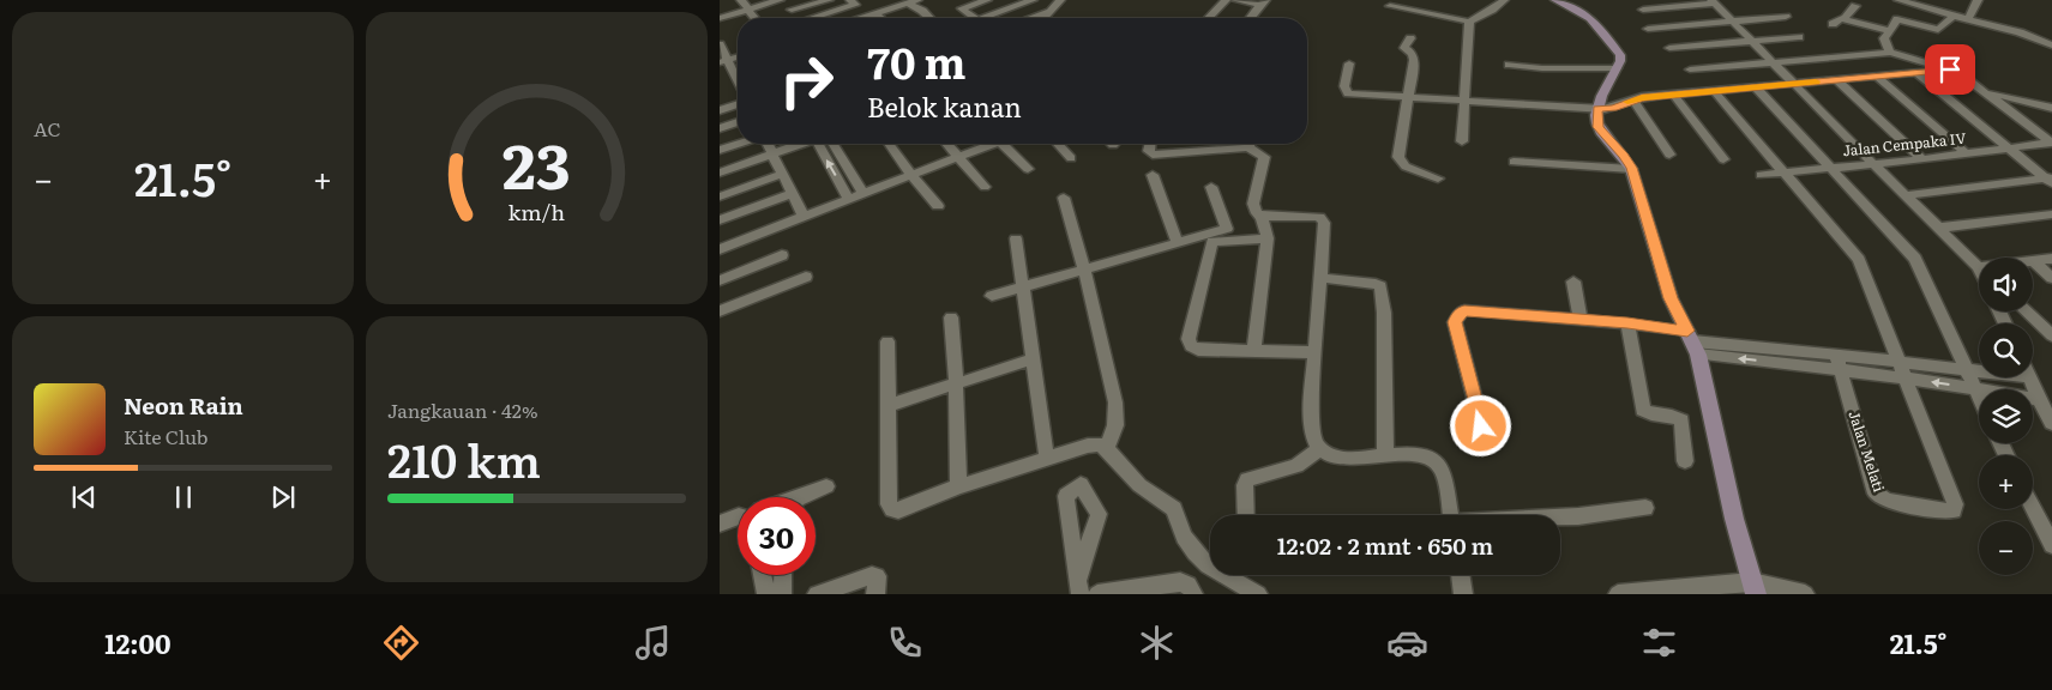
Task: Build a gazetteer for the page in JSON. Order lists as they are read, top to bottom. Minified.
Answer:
{"streets":{"street":["Jalan Cempaka IV","Jalan Melati"]},"page":{"tile":["AC",["Jangkauan · 42%","210 km"]],"turn":["70 m","Belok kanan"],"heat":["−","21.5°","+"],"map_buttons":["+","−"],"song":["Neon Rain","Kite Club"],"limit":"30","trip":"12:02 · 2 mnt · 650 m","tabs":["12:00","21.5°"],"gauge":["23","km/h"]}}
